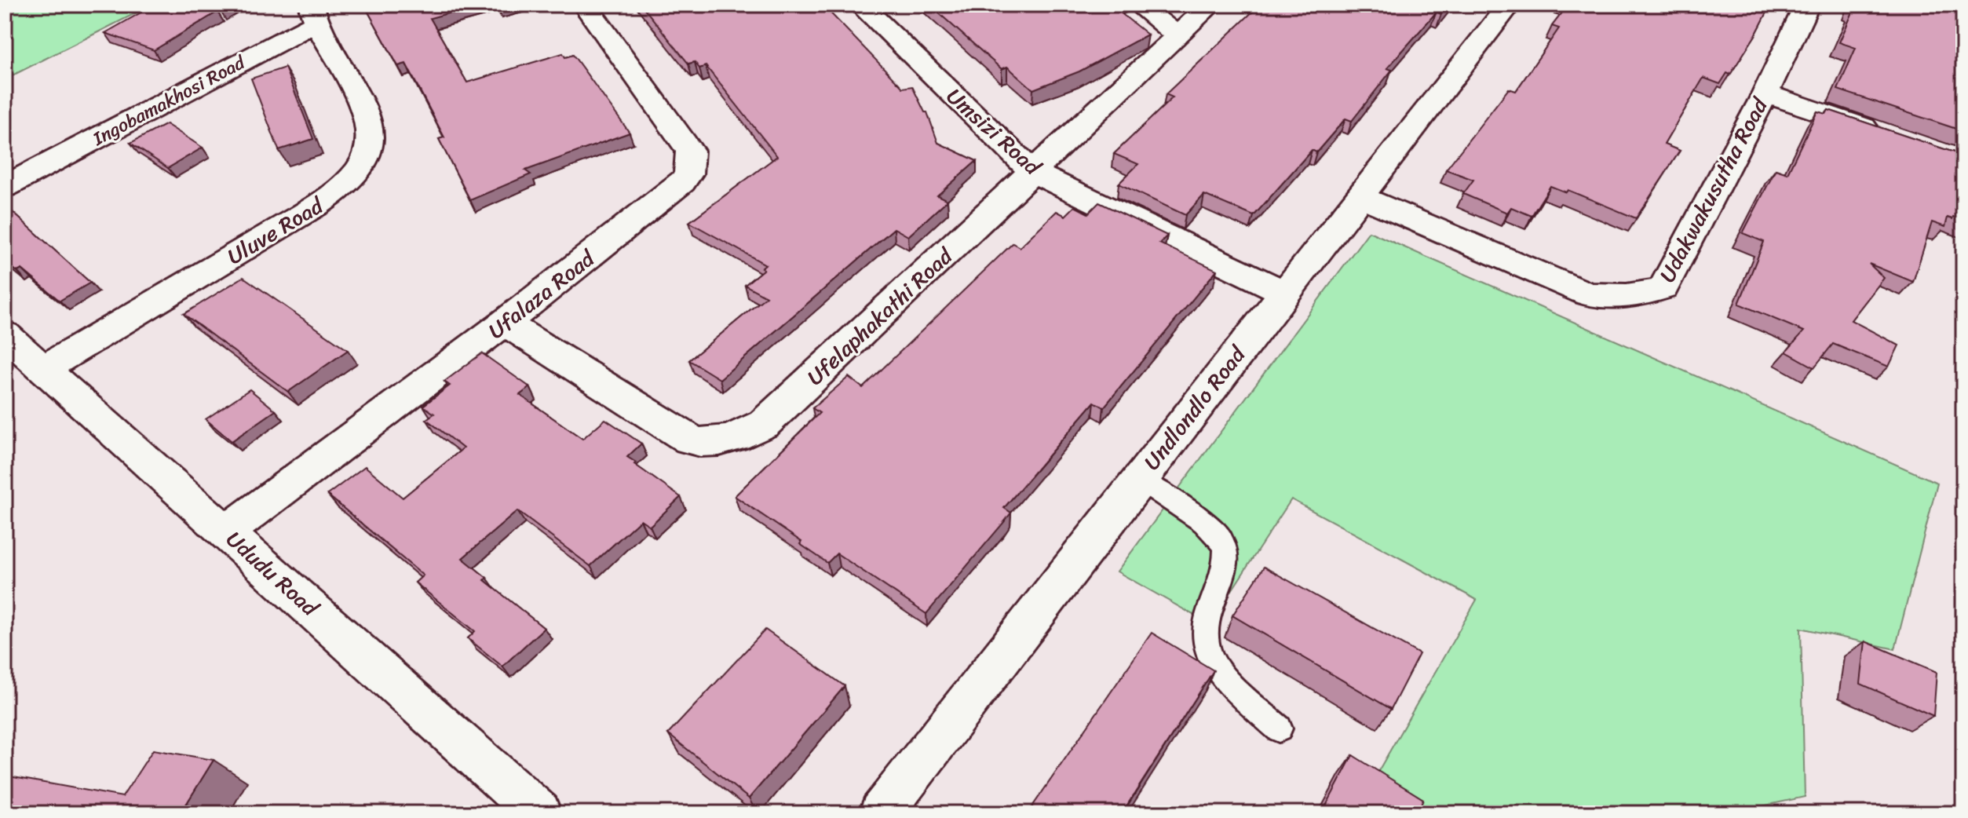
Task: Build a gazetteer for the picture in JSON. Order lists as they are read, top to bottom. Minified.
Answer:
{"streets":{"street":["Ingobamakhosi Road","Umsizi Road","Udakwakusutha Road","Uluve Road","Ufalaza Road","Ufelaphakathi Road","Undlondlo Road","Ududu Road"]},"crossings":[["Ingobamakhosi Road","Uluve Road"],["Umsizi Road","Ufelaphakathi Road"],["Umsizi Road","Undlondlo Road"],["Udakwakusutha Road","Undlondlo Road"],["Uluve Road","Ududu Road"],["Ufalaza Road","Ufelaphakathi Road"],["Ufalaza Road","Ududu Road"]]}
